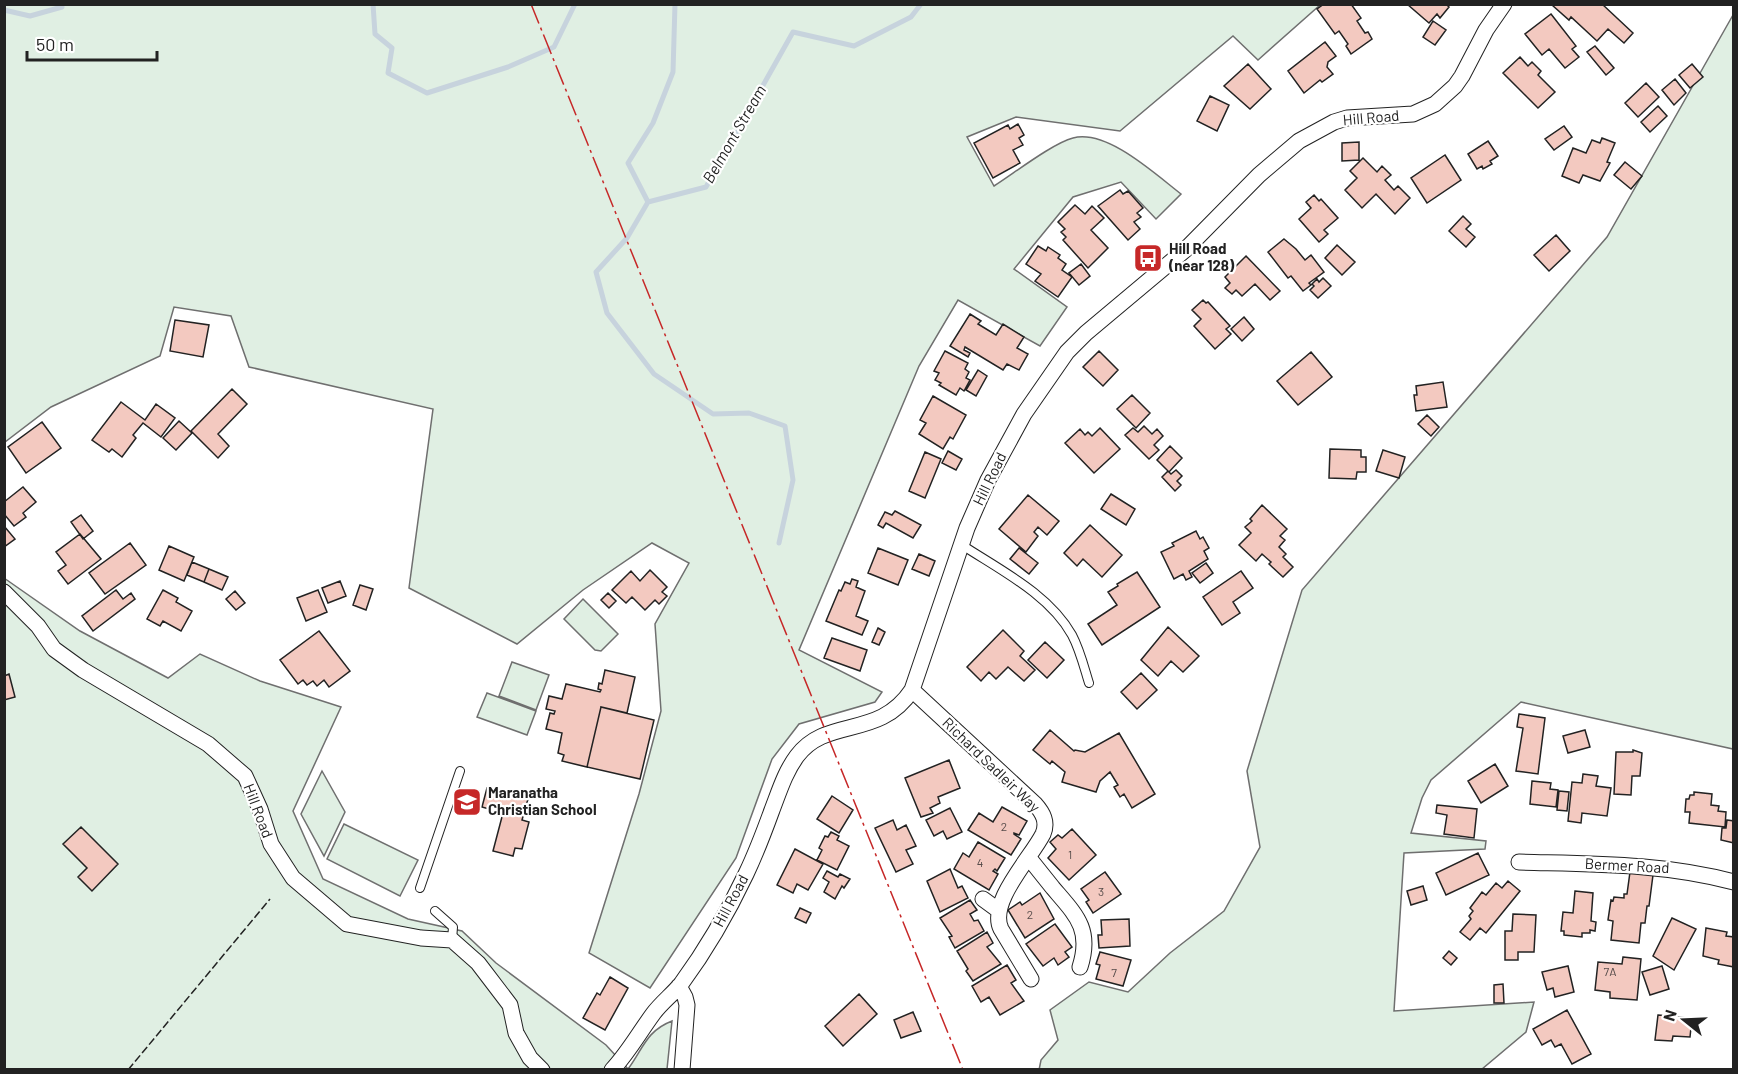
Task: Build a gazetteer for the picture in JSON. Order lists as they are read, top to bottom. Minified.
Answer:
{"streets":{"street":["Hill Road","Richard Sadleir Way","Bermer Road"]},"crossings":[["Hill Road","Richard Sadleir Way"]],"water":["Belmont Stream"],"places":{"bus stop":["Hill Road (near 128)"],"school or university":["Maranatha Christian School"]},"house_numbers":["2","1","4","3","2","7A","7"],"scale_bar":"50 m","north":"left"}
